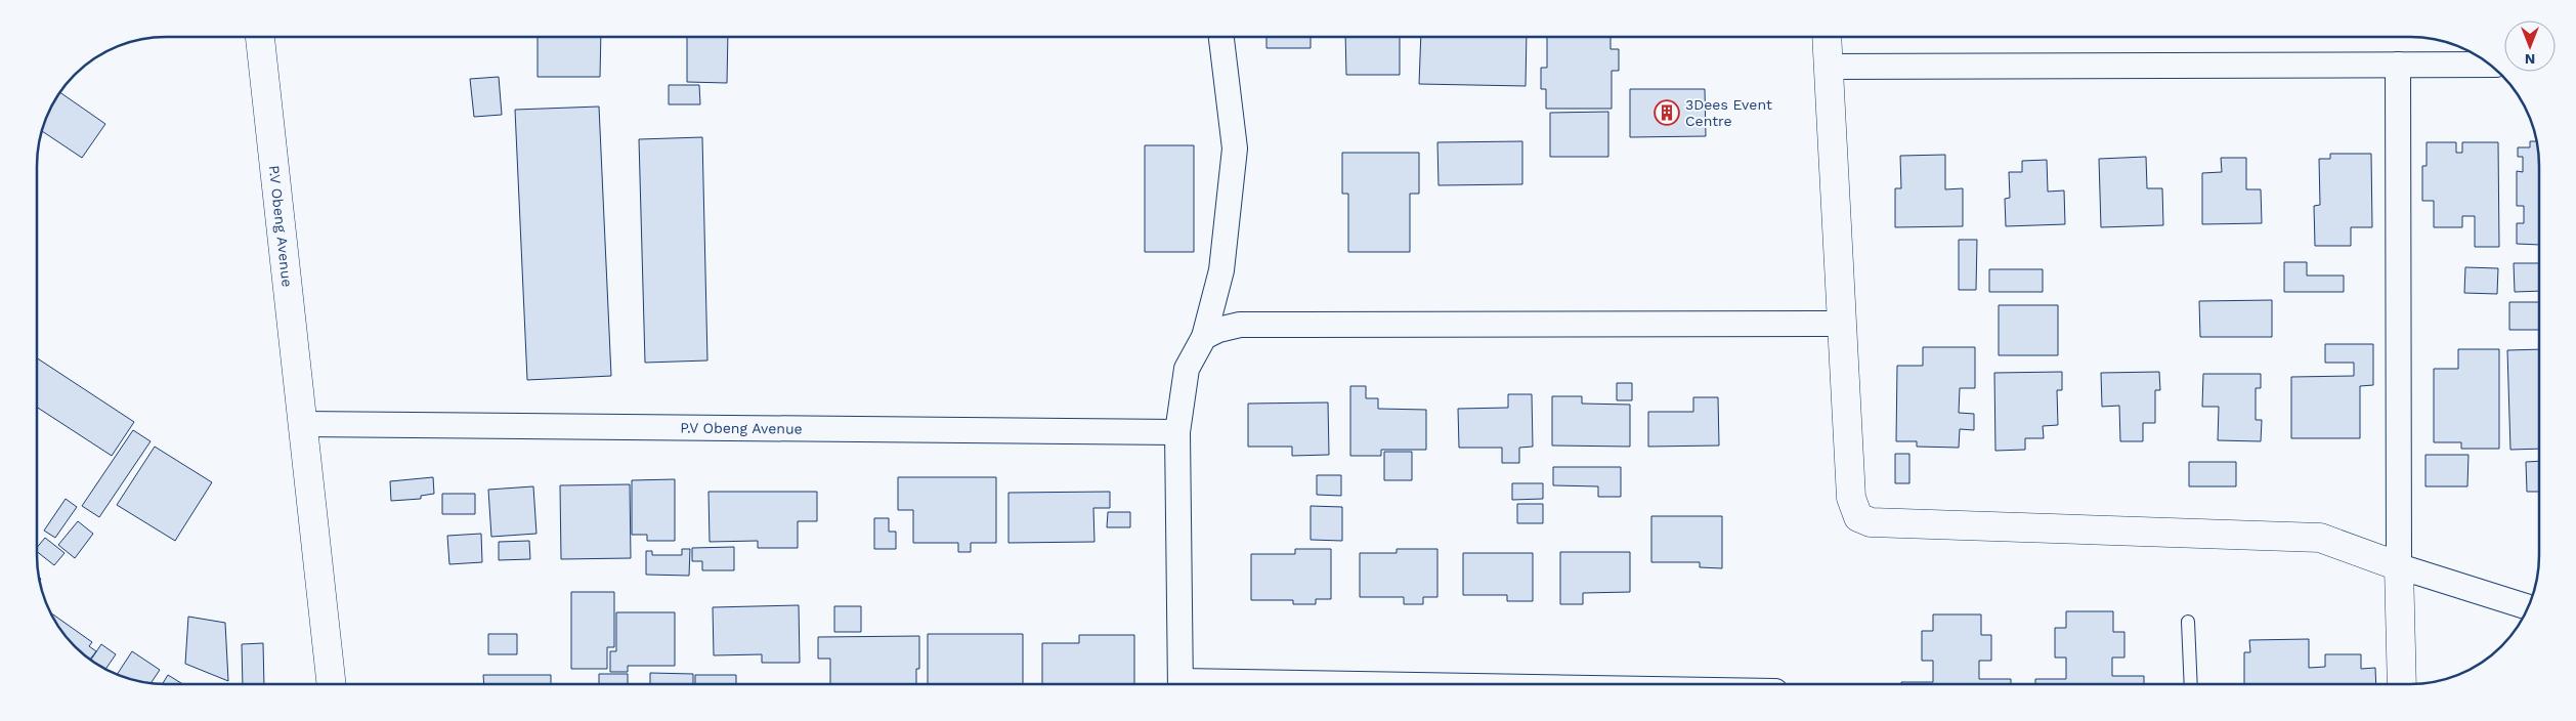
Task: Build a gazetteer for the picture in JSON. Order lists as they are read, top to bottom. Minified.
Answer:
{"streets":{"street":["P.V Obeng Avenue"]},"places":{"building":["3Dees Event Centre"]},"north":"bottom"}
